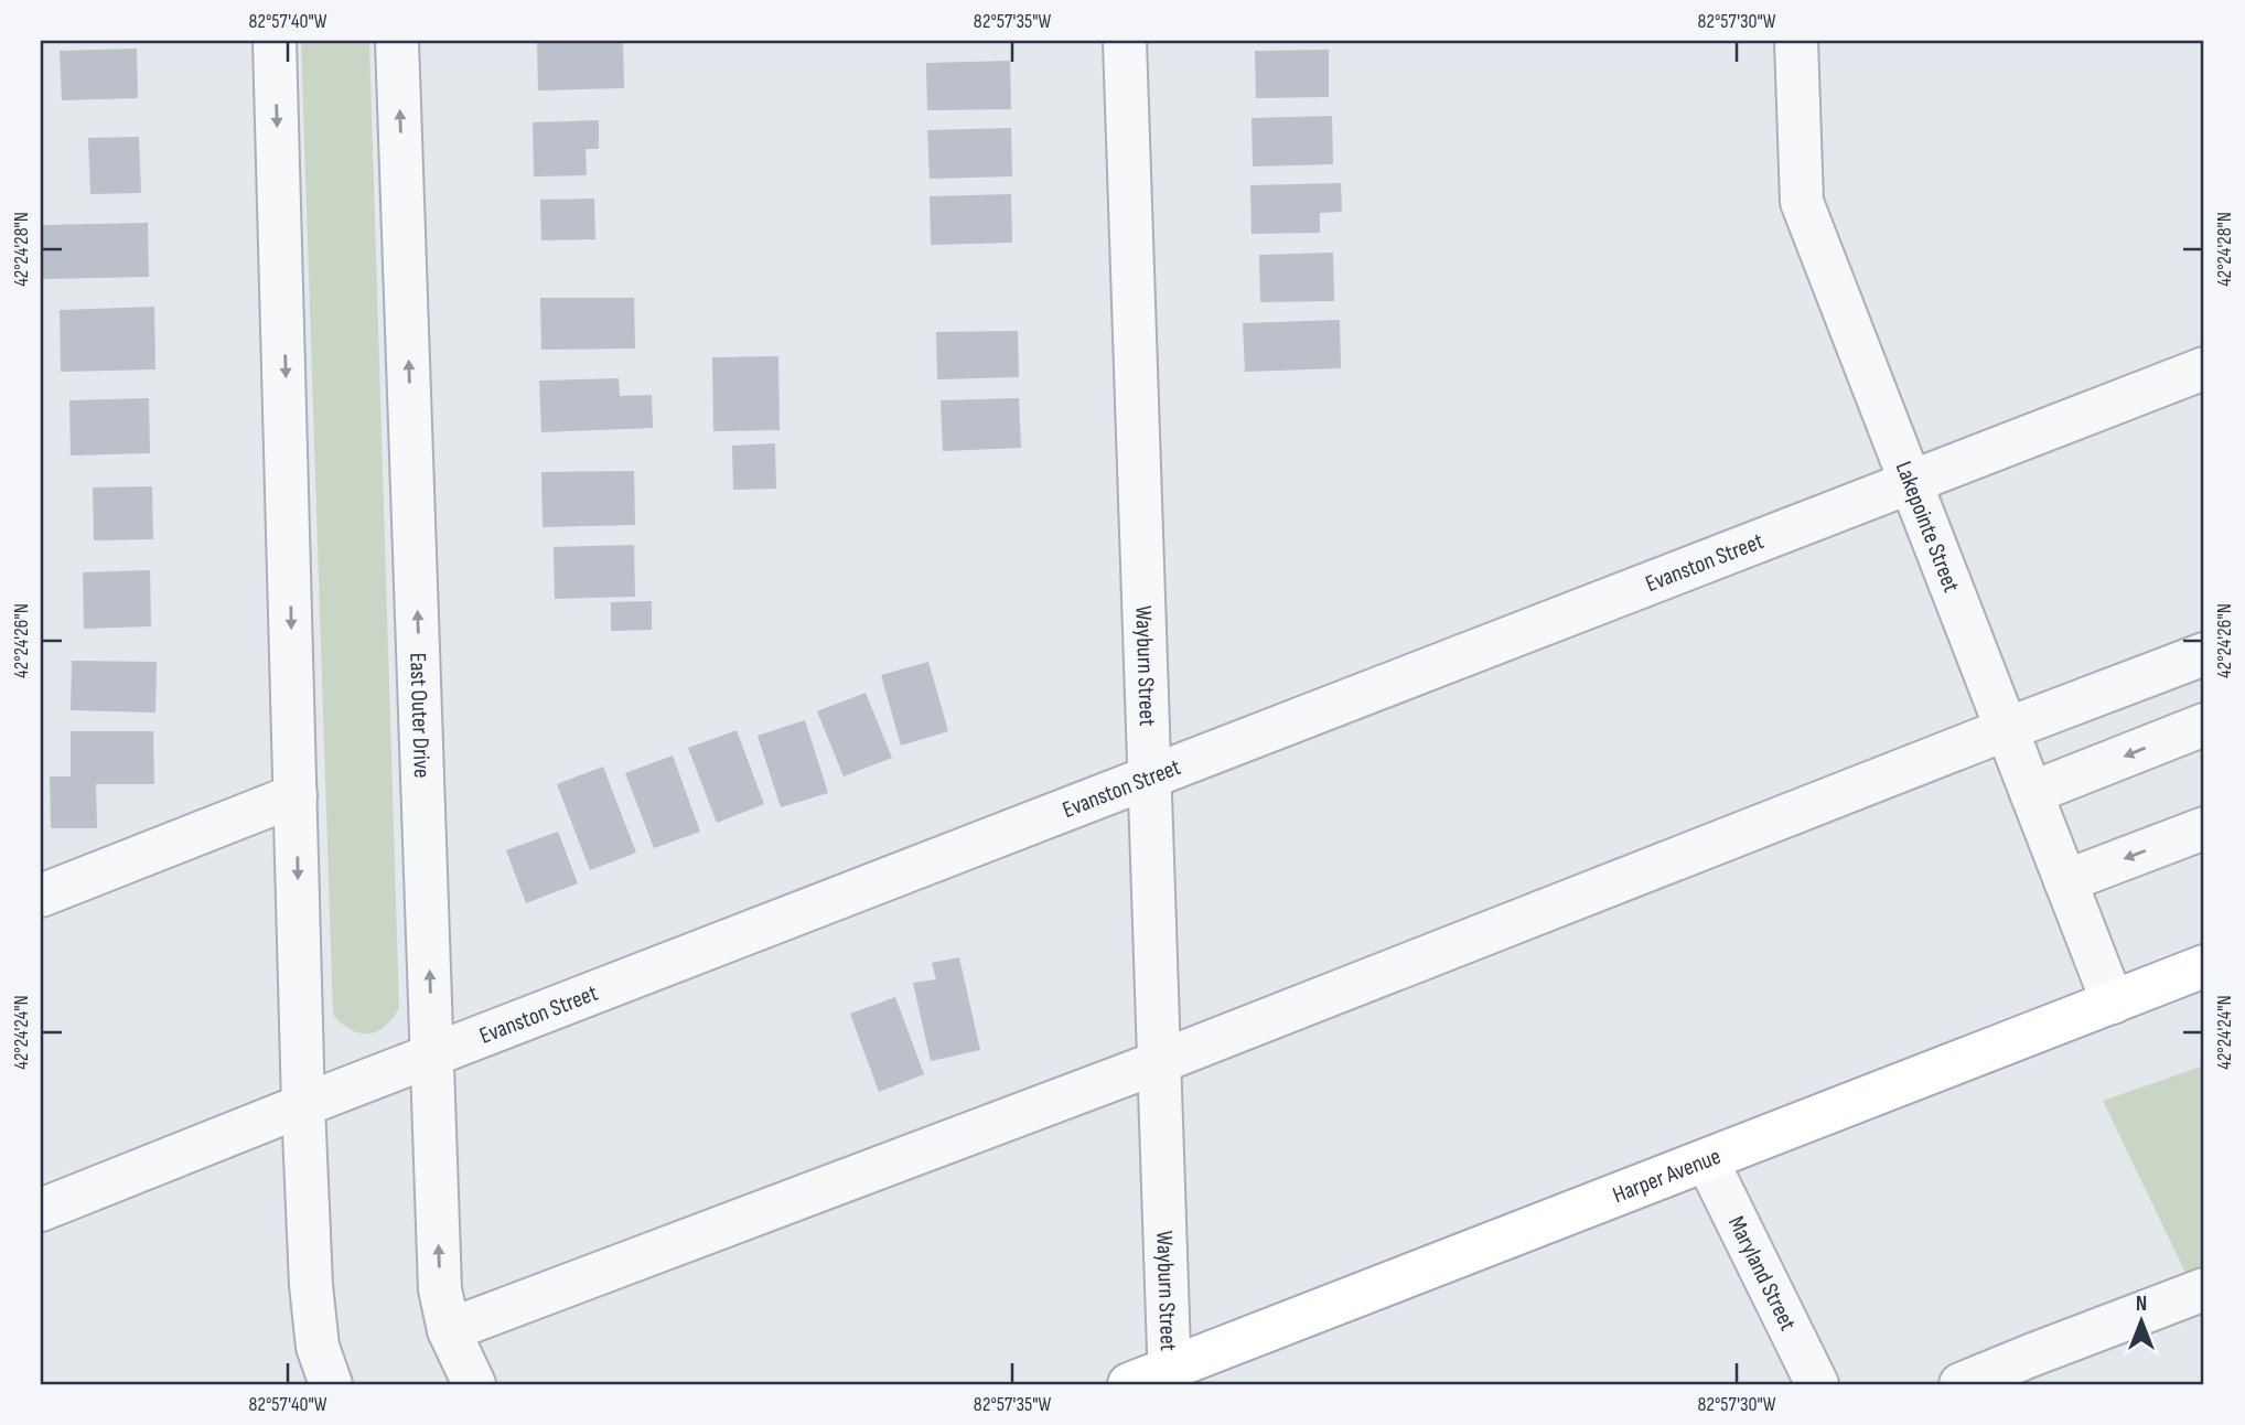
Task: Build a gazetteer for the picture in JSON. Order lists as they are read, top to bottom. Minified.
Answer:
{"streets":{"main road":["Harper Avenue"],"street":["Lakepointe Street","Evanston Street","Wayburn Street","East Outer Drive","Maryland Street"]},"crossings":[["Lakepointe Street","Evanston Street"],["Lakepointe Street","Harper Avenue"],["Evanston Street","Wayburn Street"],["Evanston Street","East Outer Drive"],["Wayburn Street","Harper Avenue"],["Harper Avenue","Maryland Street"]],"north":"top","coordinates":["82°57'40\"W","82°57'35\"W","82°57'30\"W","42°24'28\"N","42°24'26\"N","42°24'24\"N"]}
